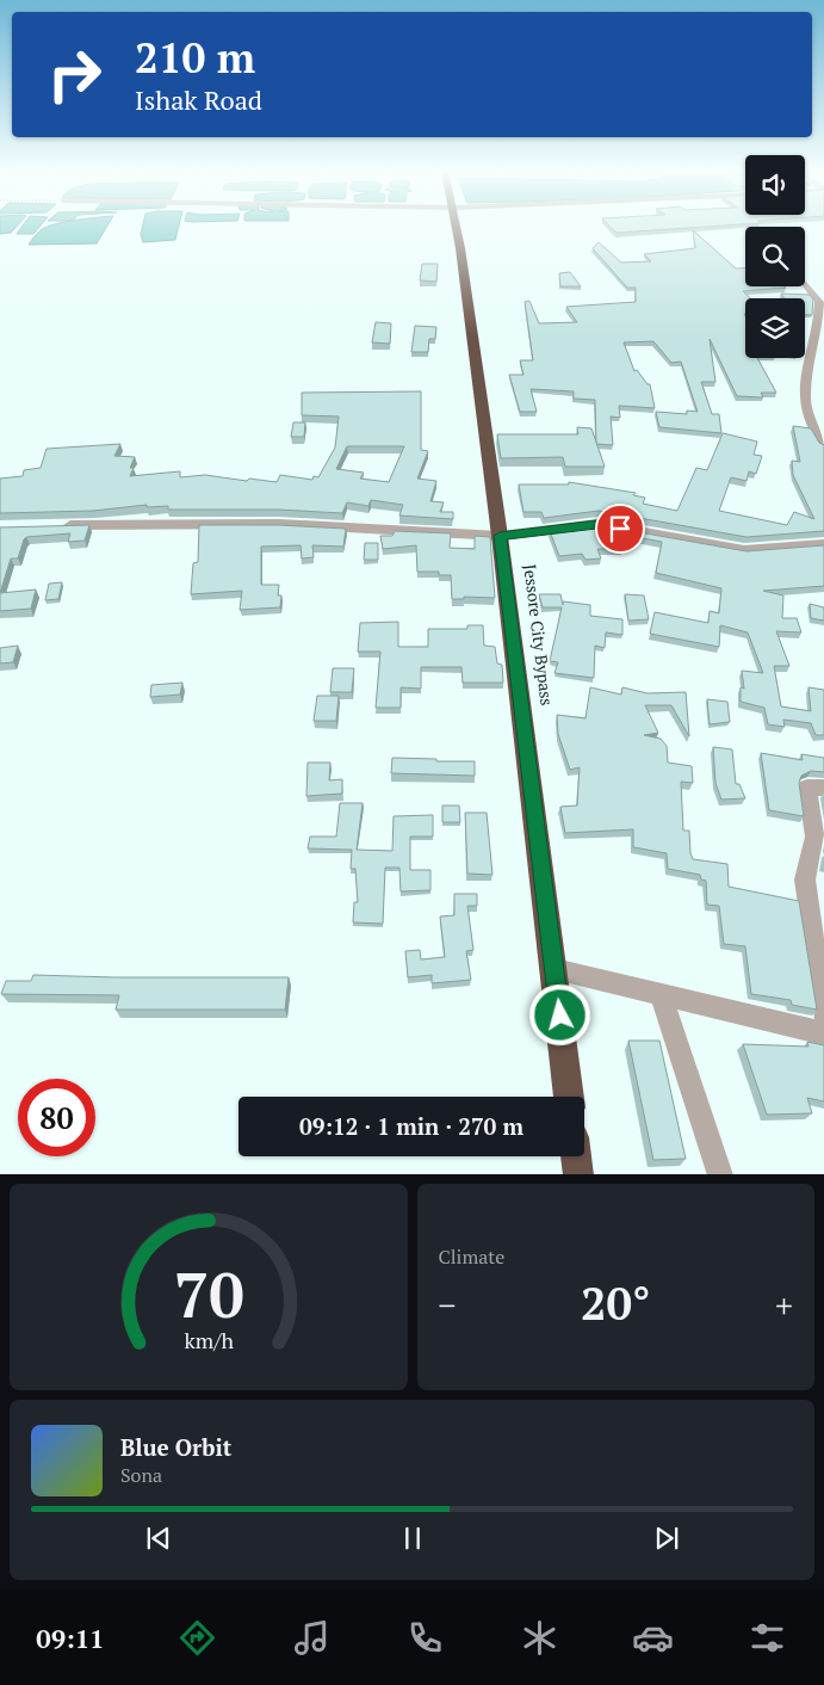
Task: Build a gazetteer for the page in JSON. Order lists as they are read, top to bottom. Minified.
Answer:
{"streets":{"highway":["Jessore City Bypass"]},"page":{"turn":["210 m","Ishak Road"],"limit":"80","trip":"09:12 · 1 min · 270 m","tile":"Climate","heat":["−","20°","+"],"song":["Blue Orbit","Sona"],"tabs":"09:11","gauge":["70","km/h"]}}
